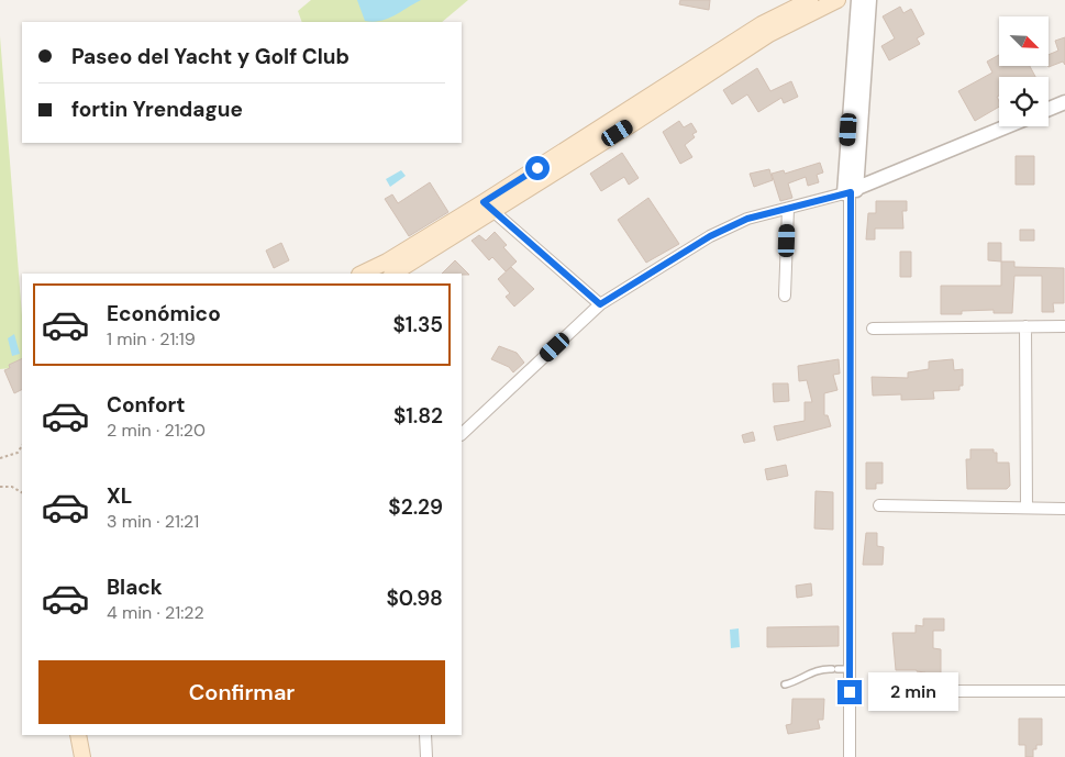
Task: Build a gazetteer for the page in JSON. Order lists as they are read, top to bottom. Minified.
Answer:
{"north":"bottom right","page":{"banner":["Paseo del Yacht y Golf Club","fortin Yrendague"],"list":[{"name":"Económico","note":"1 min · 21:19","value":"$1.35"},{"name":"Confort","note":"2 min · 21:20","value":"$1.82"},{"name":"XL","note":"3 min · 21:21","value":"$2.29"},{"name":"Black","note":"4 min · 21:22","value":"$0.98"}],"buttons":"Confirmar","bubble":"2 min"}}
